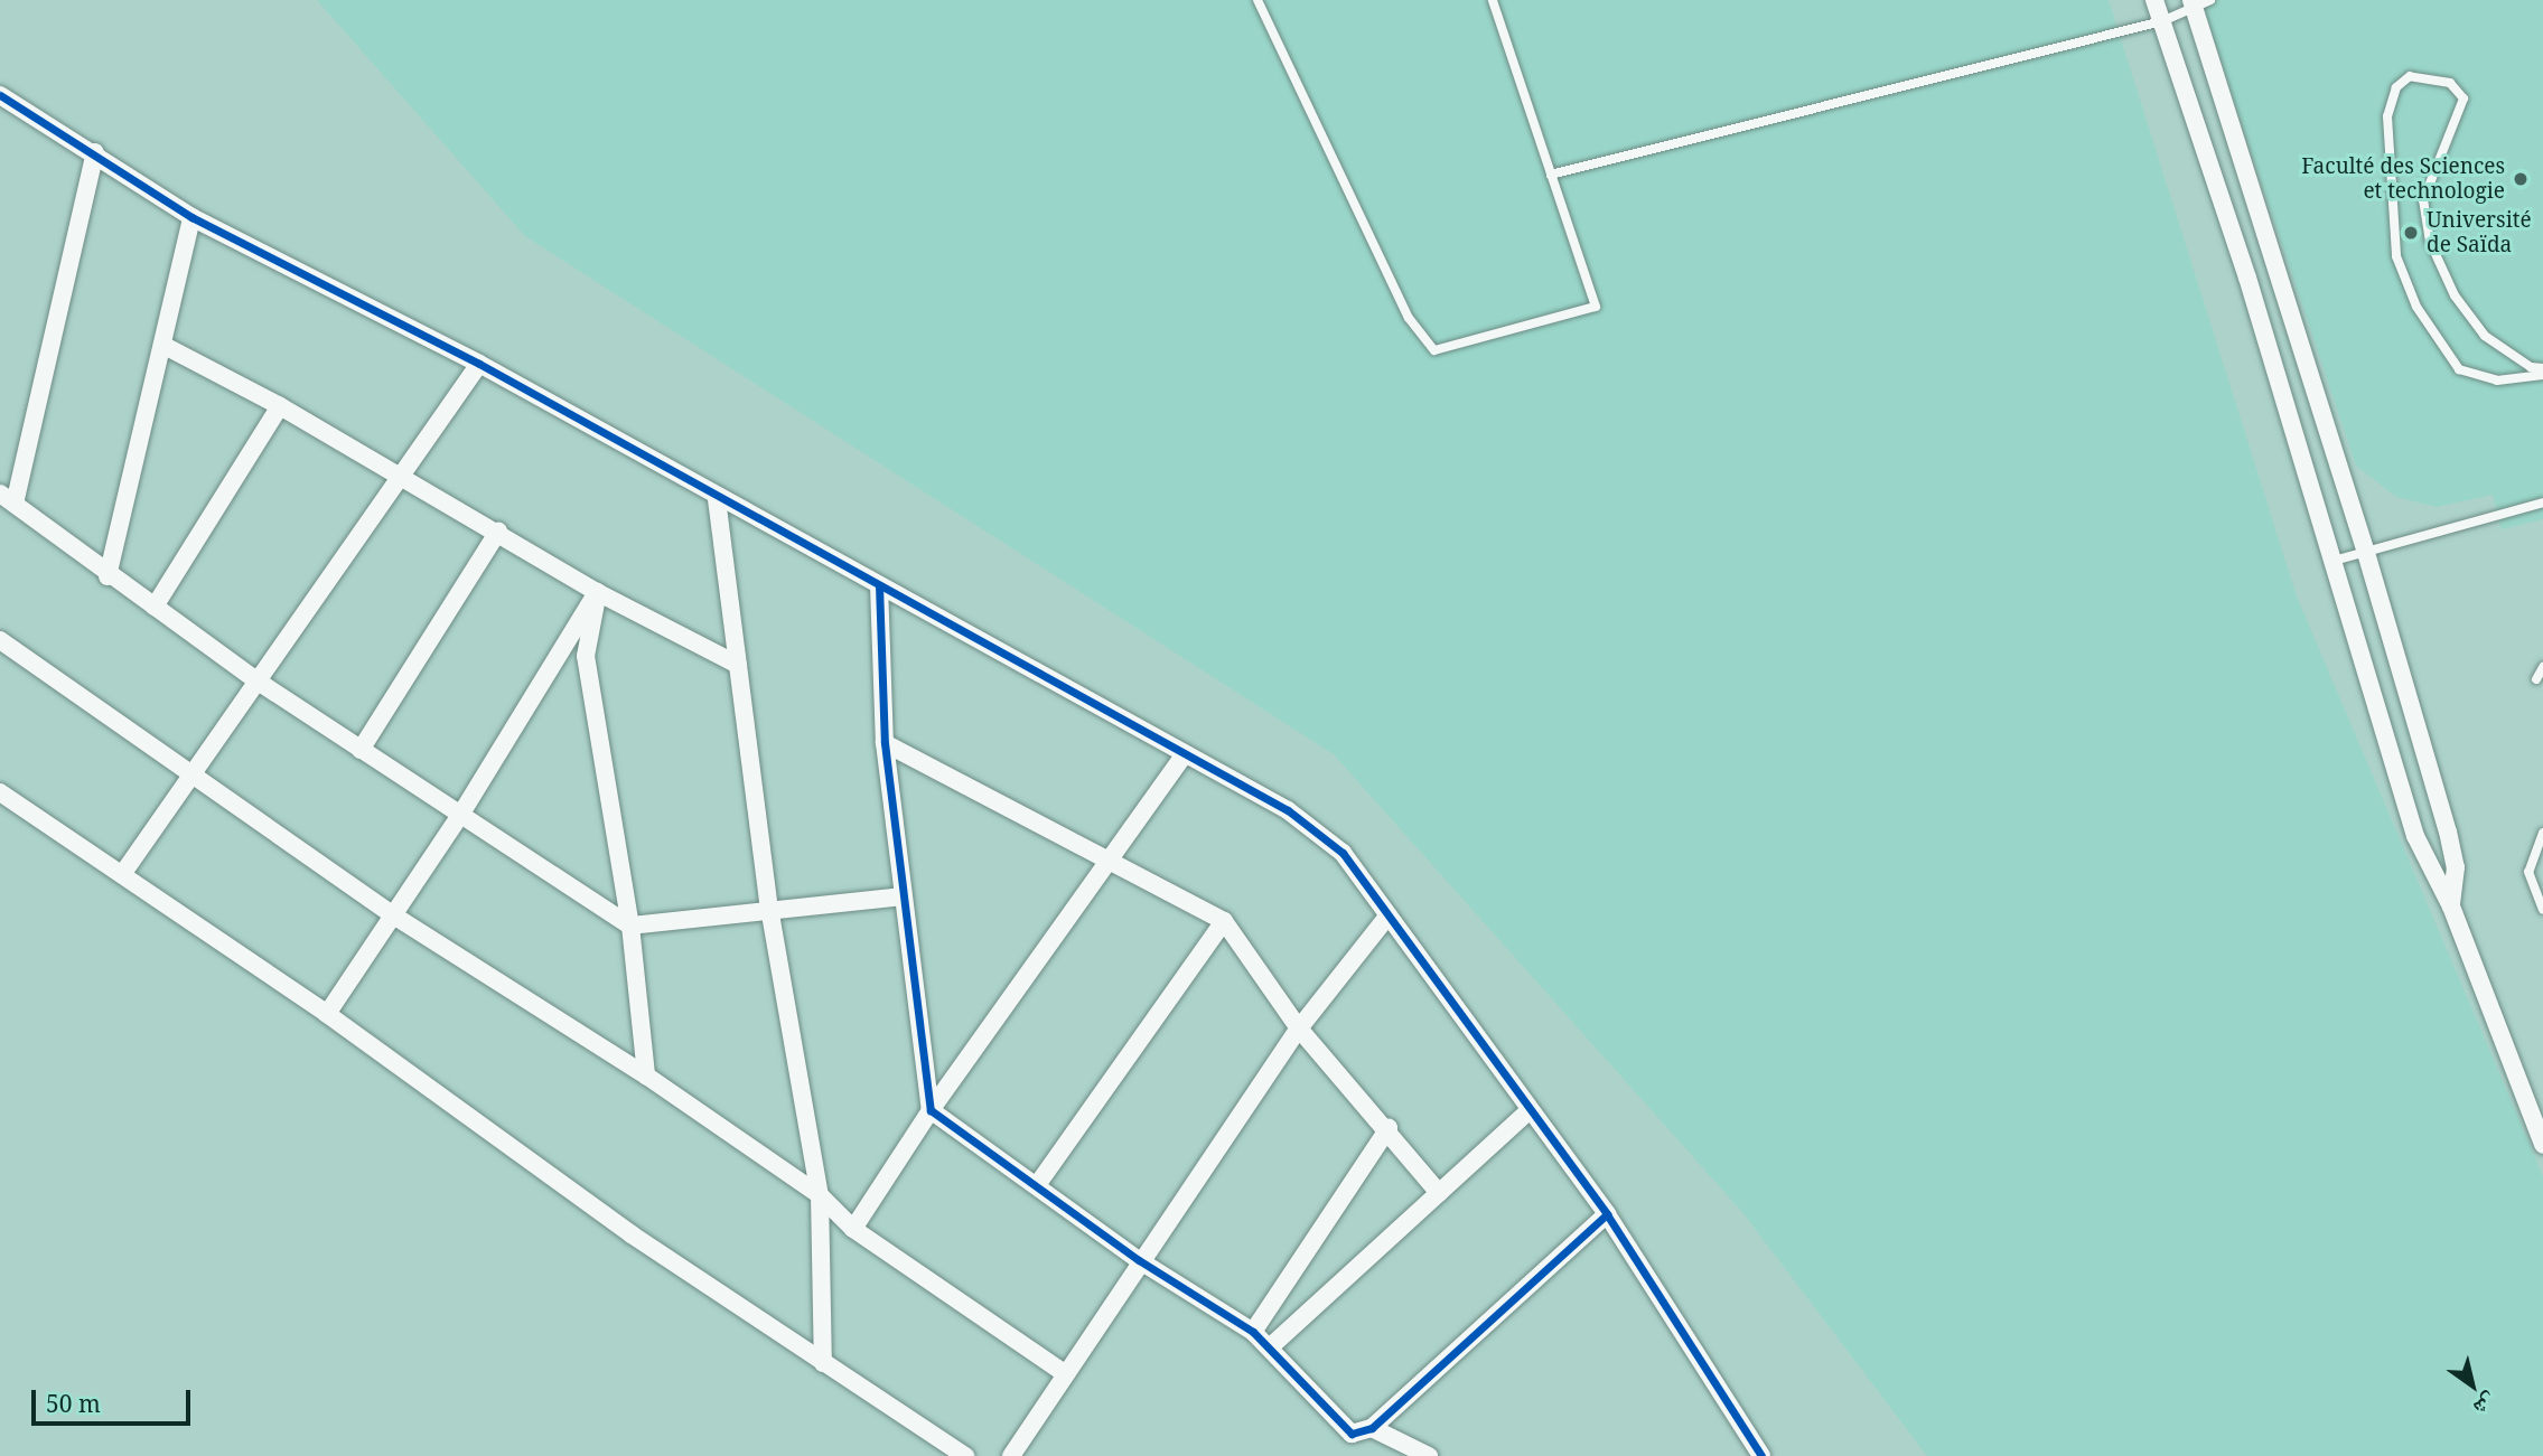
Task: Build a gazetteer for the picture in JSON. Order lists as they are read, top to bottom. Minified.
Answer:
{"places":["Faculté des Sciences et technologie","Université de Saïda"],"scale_bar":"50 m","north":"bottom right"}
